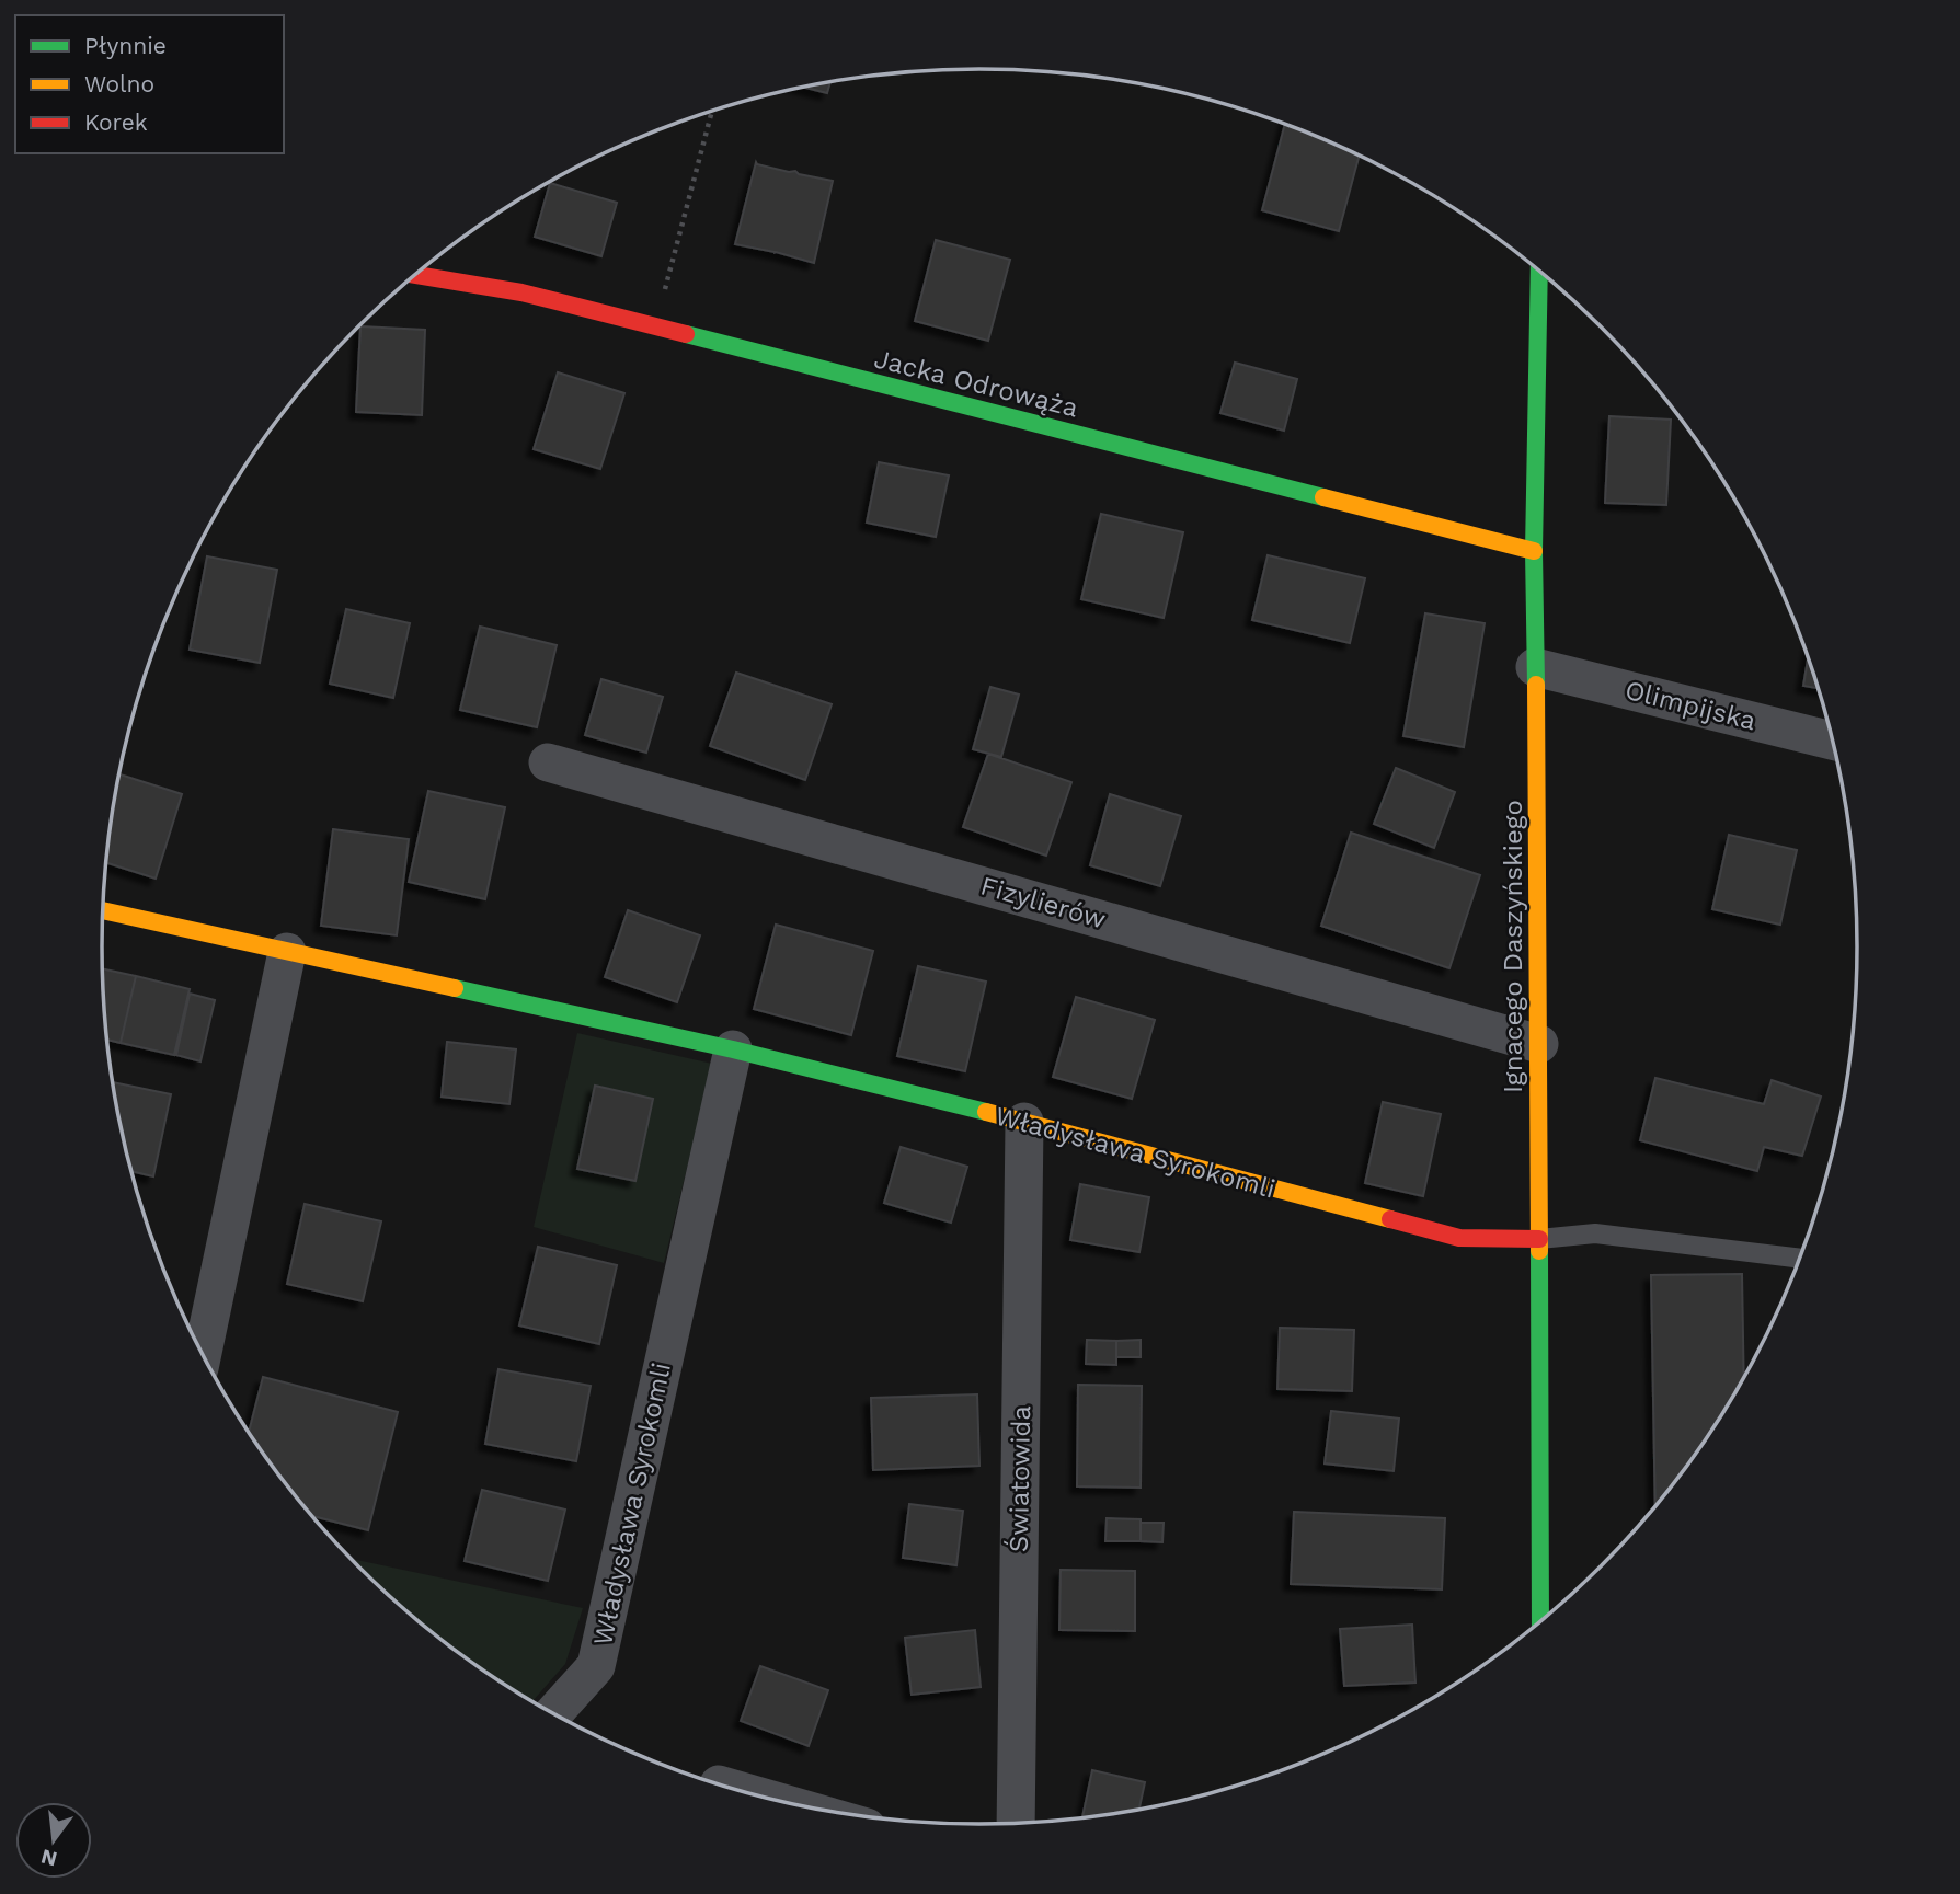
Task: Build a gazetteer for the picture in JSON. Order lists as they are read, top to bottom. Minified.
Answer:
{"streets":{"street":["Jacka Odrowąża","Olimpijska","Fizylierów","Ignacego Daszyńskiego","Władysława Syrokomli","Światowida"]},"crossings":[["Jacka Odrowąża","Ignacego Daszyńskiego"],["Olimpijska","Ignacego Daszyńskiego"],["Fizylierów","Ignacego Daszyńskiego"],["Ignacego Daszyńskiego","Władysława Syrokomli"],["Władysława Syrokomli","Światowida"]],"legend":["Płynnie","Wolno","Korek"],"north":"bottom"}
